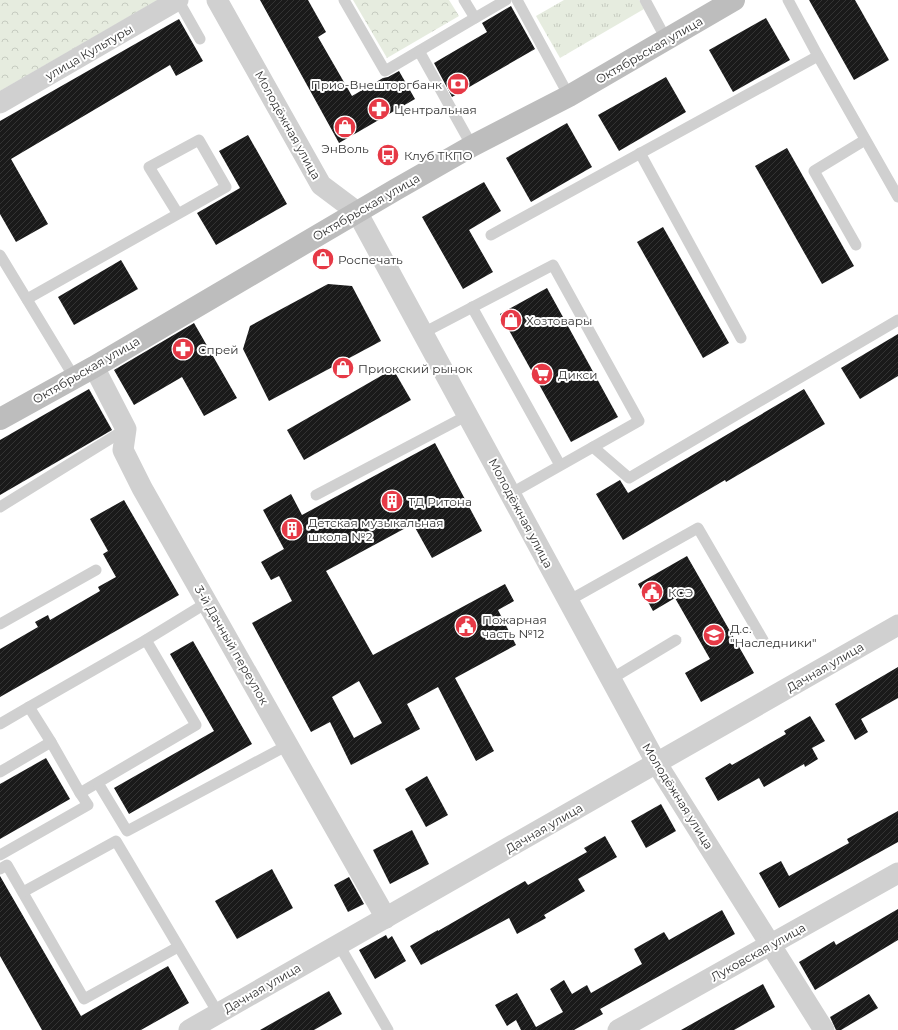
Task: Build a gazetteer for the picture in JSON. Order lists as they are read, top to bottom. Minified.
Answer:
{"streets":{"main road":["Октябрьская улица"],"street":["улица Культуры","Молодёжная улица","3-й Дачный переулок","Дачная улица","Луковская улица"]},"crossings":[["Октябрьская улица","Молодёжная улица"],["Молодёжная улица","Дачная улица"],["Молодёжная улица","Луковская улица"],["3-й Дачный переулок","Дачная улица"]],"places":{"bank":["Прио-Внешторгбанк"],"pharmacy":["Центральная","Спрей"],"shop":["ЭнВоль","Роспечать","Хозтовары","Приокский рынок"],"bus stop":["Клуб ТКПО"],"supermarket":["Дикси"],"building":["ТД Ритона","Детская музыкальная школа №2"],"public building":["КСЭ","Пожарная часть №12"],"school or university":["Д.с. \"Наследники\""]}}
